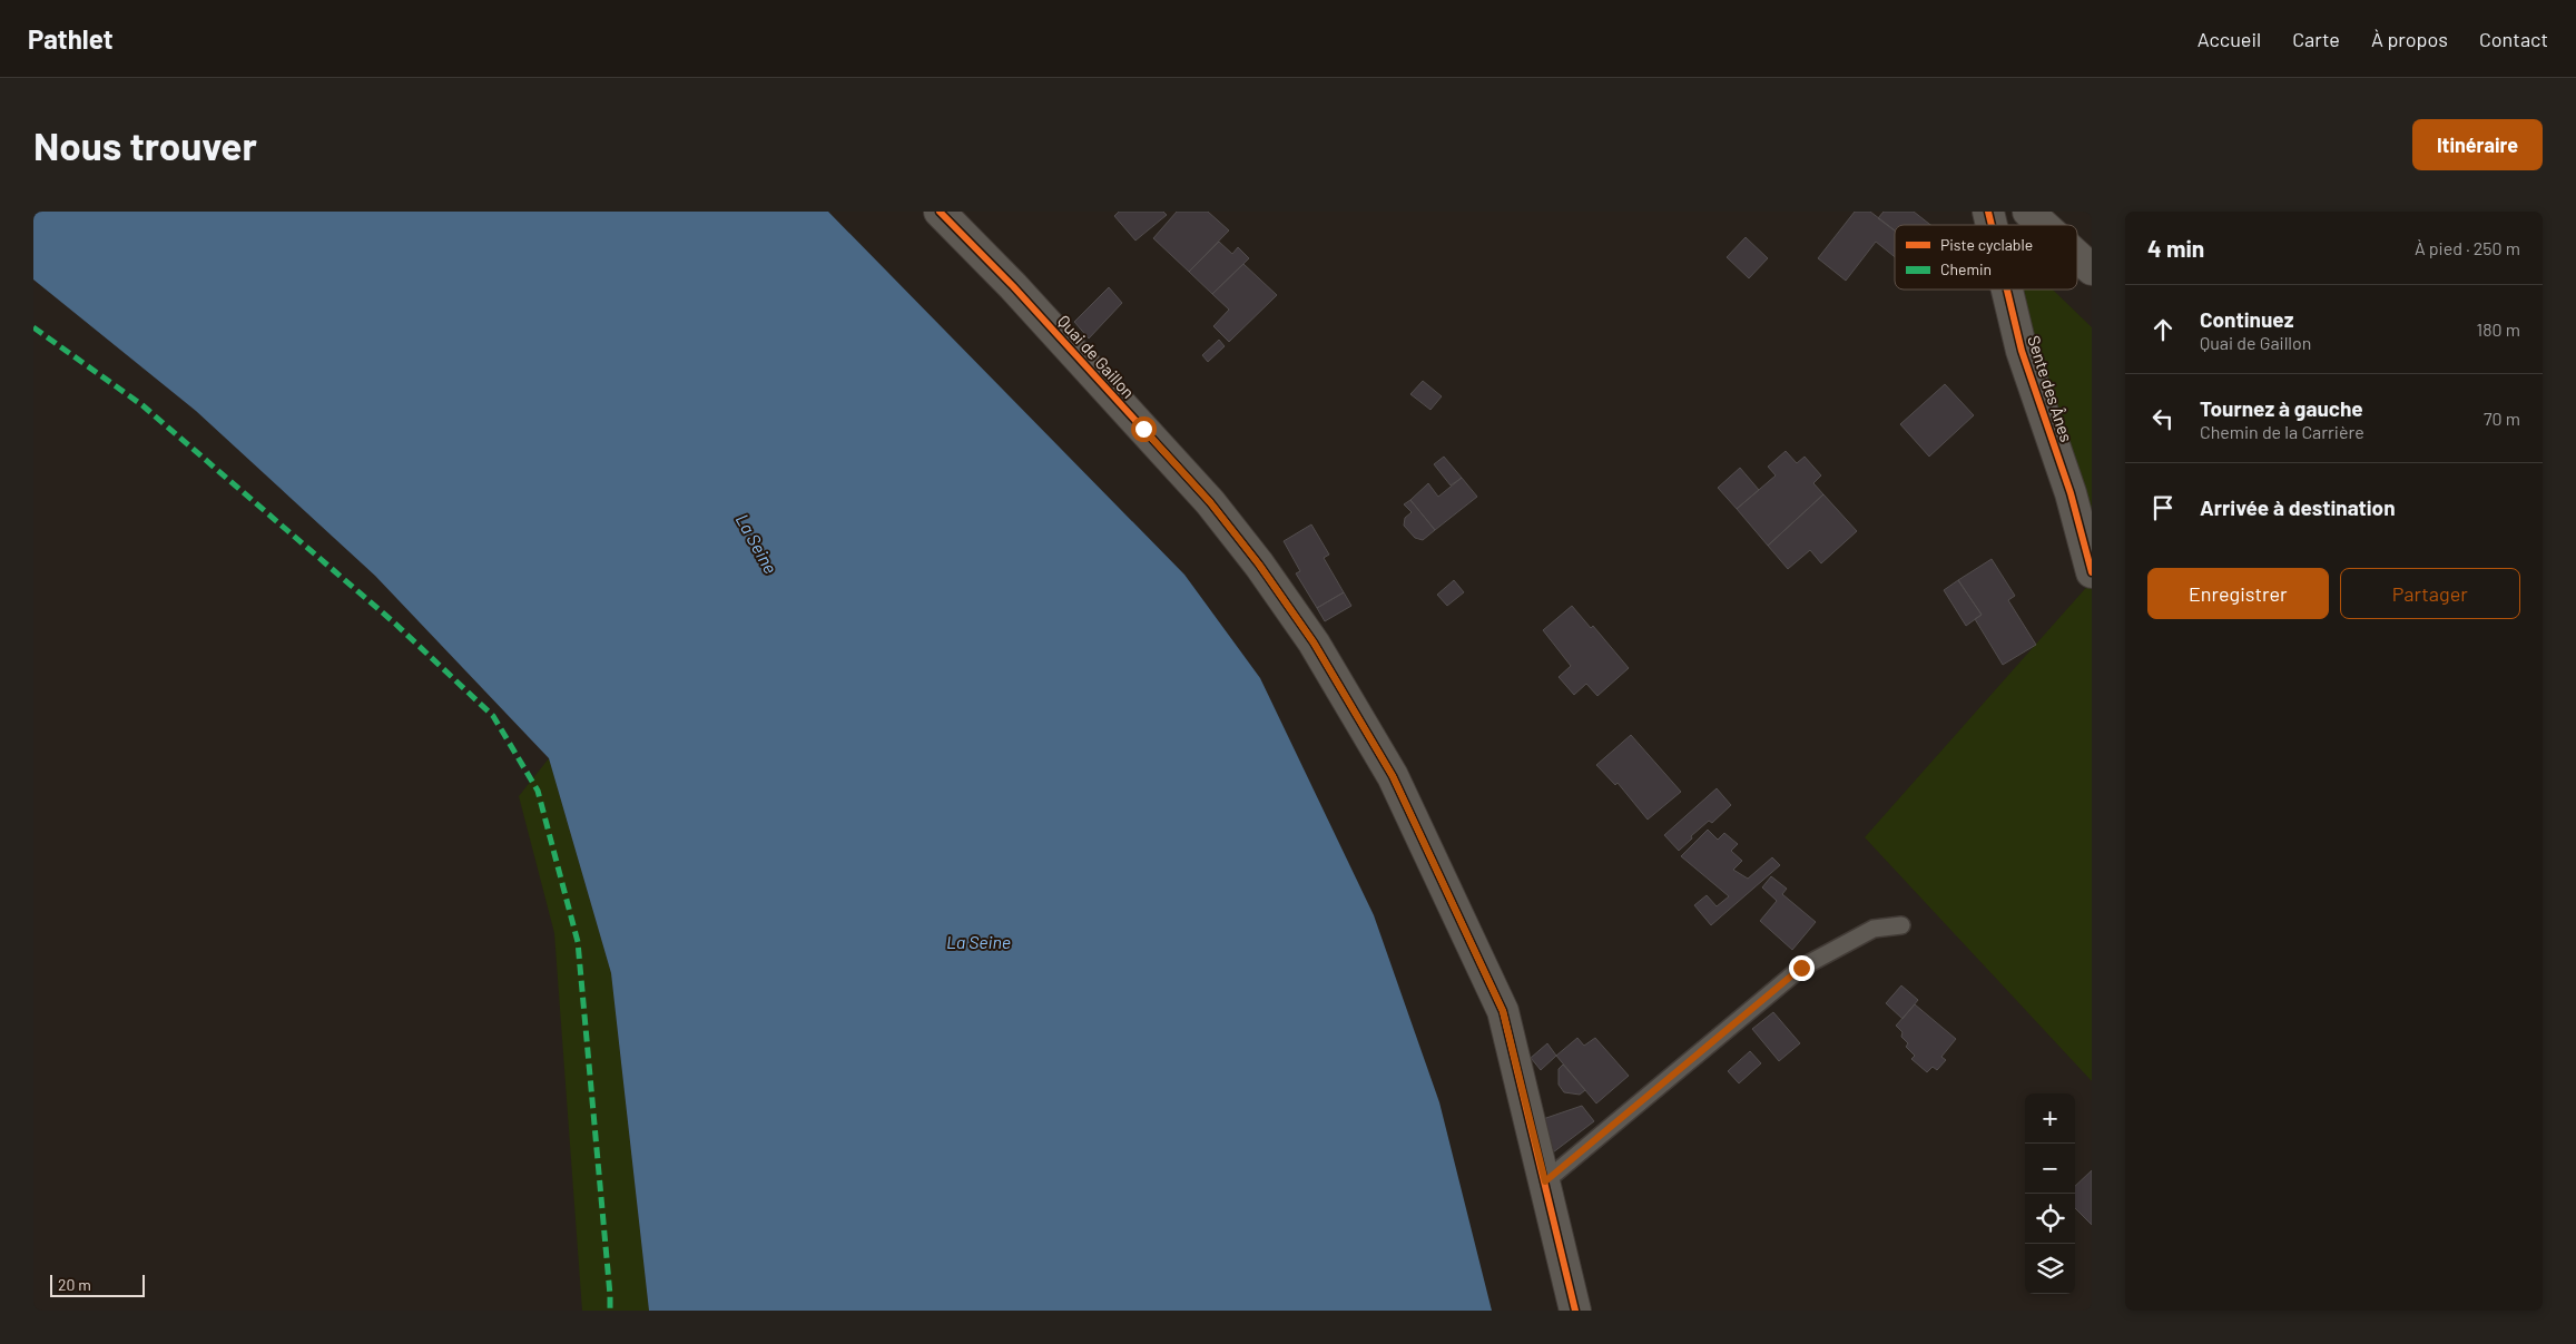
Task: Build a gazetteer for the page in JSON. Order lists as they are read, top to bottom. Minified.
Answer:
{"streets":{"street":["Quai de Gaillon","Sente des Ânes"]},"water":["La Seine"],"legend":["Piste cyclable","Chemin"],"scale_bar":"20 m","page":{"header":"Pathlet","nav":["Accueil","Carte","À propos","Contact"],"buttons":["Itinéraire",["Enregistrer","Partager"]],"title":"Nous trouver","heading":["4 min","À pied · 250 m"],"list":[["Continuez","Quai de Gaillon","180 m"],["Tournez à gauche","Chemin de la Carrière","70 m"],"Arrivée à destination"],"map_buttons":["+","−"],"scale":"20 m"}}
